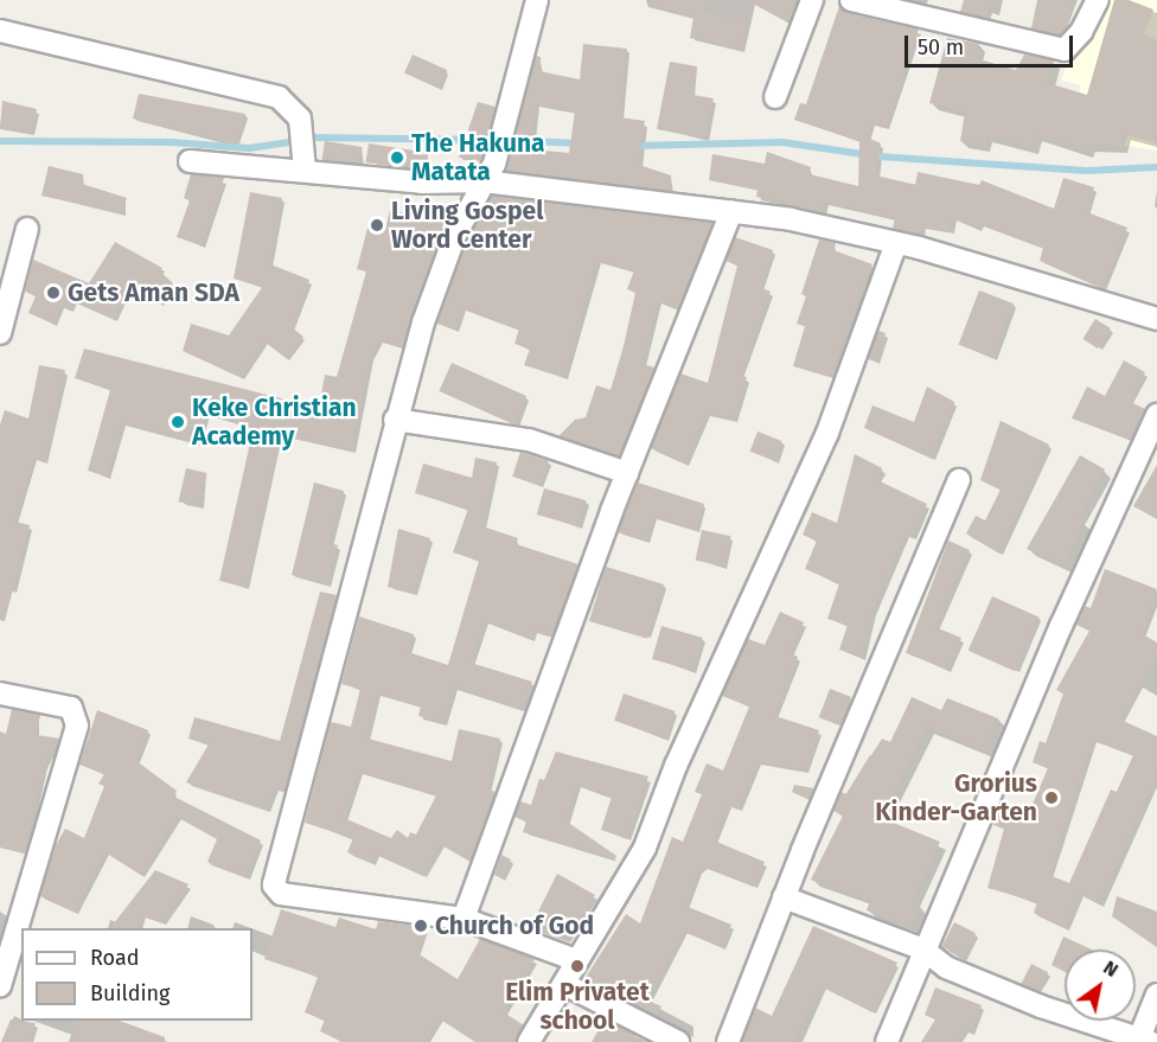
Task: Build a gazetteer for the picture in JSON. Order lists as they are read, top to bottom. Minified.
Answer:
{"places":["The Hakuna Matata","Living Gospel Word Center","Gets Aman SDA","Keke Christian Academy","Grorius Kinder-Garten","Church of God","Elim Privatet school"],"legend":["Road","Building"],"scale_bar":"50 m","north":"top right"}
